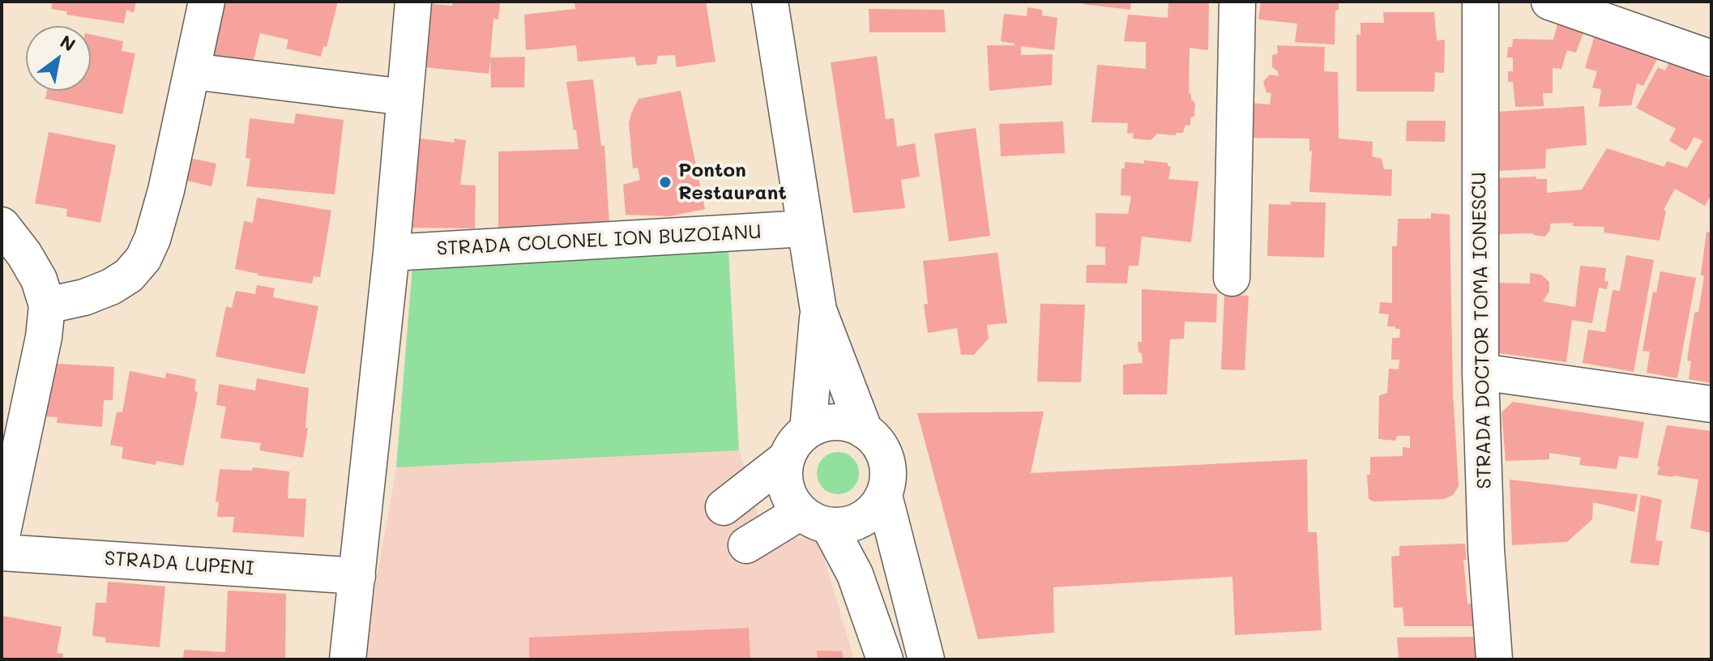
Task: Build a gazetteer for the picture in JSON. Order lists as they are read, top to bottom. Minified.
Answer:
{"streets":{"street":["STRADA COLONEL ION BUZOIANU","STRADA DOCTOR TOMA IONESCU","STRADA LUPENI"]},"places":["Ponton Restaurant"],"north":"top right"}
